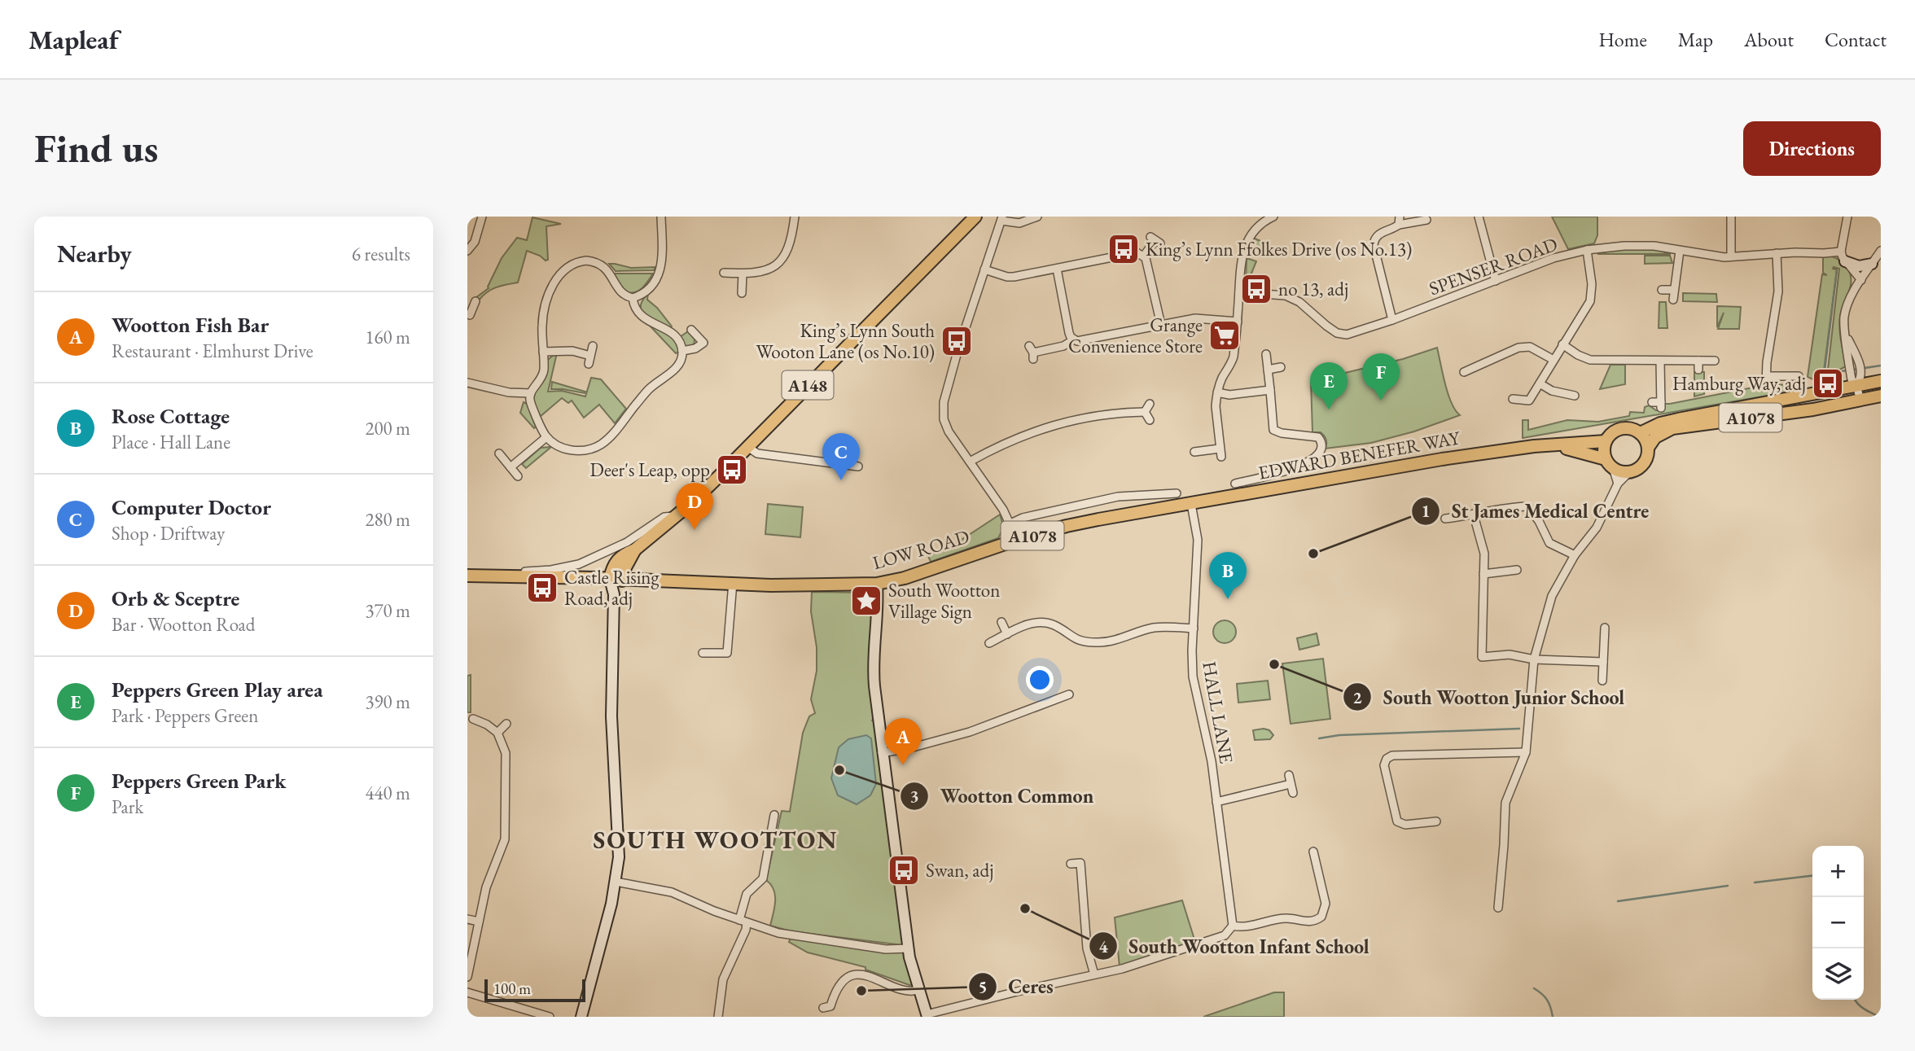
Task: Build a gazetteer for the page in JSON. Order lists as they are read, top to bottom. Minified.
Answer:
{"streets":{"main road":["A148","A1078","EDWARD BENEFER WAY","LOW ROAD"],"street":["SPENSER ROAD","HALL LANE"]},"crossings":[["A148","LOW ROAD"],["A1078","EDWARD BENEFER WAY"],["EDWARD BENEFER WAY","LOW ROAD"],["EDWARD BENEFER WAY","HALL LANE"],["LOW ROAD","HALL LANE"]],"districts":["SOUTH WOOTTON"],"places":{"bus stop":["King’s Lynn Ffolkes Drive (os No.13)","no 13, adj","King’s Lynn South Wooton Lane (os No.10)","Hamburg Way, adj","Deer's Leap, opp","Castle Rising Road, adj","Swan, adj"],"supermarket":["Grange Convenience Store"],"other":["St James Medical Centre","South Wootton Junior School","Wootton Common","South Wootton Infant School","Ceres"],"place":["South Wootton Village Sign"]},"scale_bar":"100 m","page":{"header":"Mapleaf","nav":["Home","Map","About","Contact"],"buttons":"Directions","title":"Find us","heading":["Nearby","6 results"],"list":[{"mark":"A","name":"Wootton Fish Bar","note":"Restaurant · Elmhurst Drive","value":"160 m"},{"mark":"B","name":"Rose Cottage","note":"Place · Hall Lane","value":"200 m"},{"mark":"C","name":"Computer Doctor","note":"Shop · Driftway","value":"280 m"},{"mark":"D","name":"Orb & Sceptre","note":"Bar · Wootton Road","value":"370 m"},{"mark":"E","name":"Peppers Green Play area","note":"Park · Peppers Green","value":"390 m"},{"mark":"F","name":"Peppers Green Park","note":"Park","value":"440 m"}],"pins":["F","E","C","D","B","A"],"map_buttons":["+","−"],"scale":"100 m"}}
